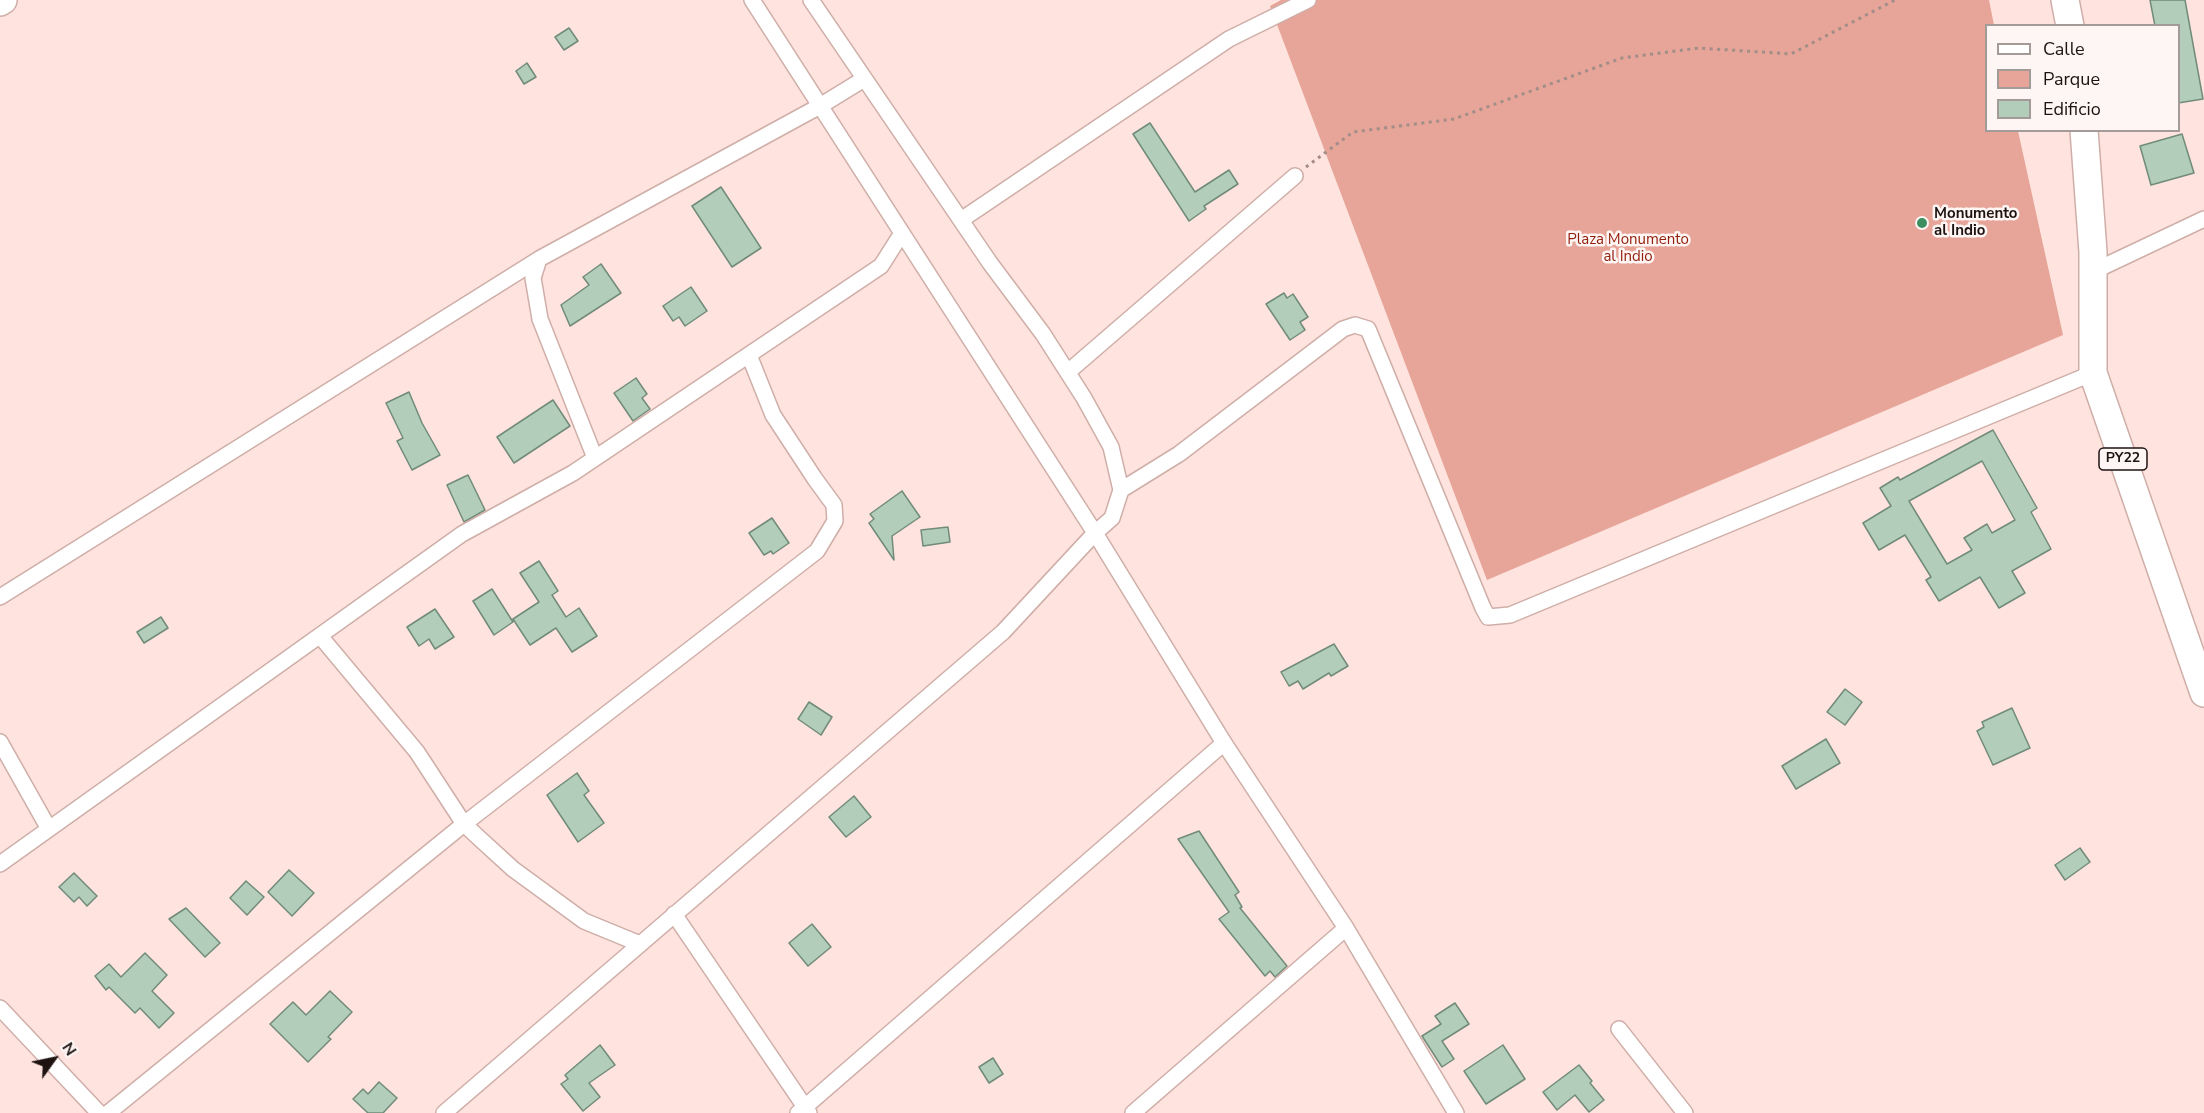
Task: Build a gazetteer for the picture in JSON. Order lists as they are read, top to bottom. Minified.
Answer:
{"streets":{"highway":["PY22"]},"parks":["Plaza Monumento al Indio"],"places":["Monumento al Indio"],"legend":["Calle","Parque","Edificio"],"north":"top right"}
